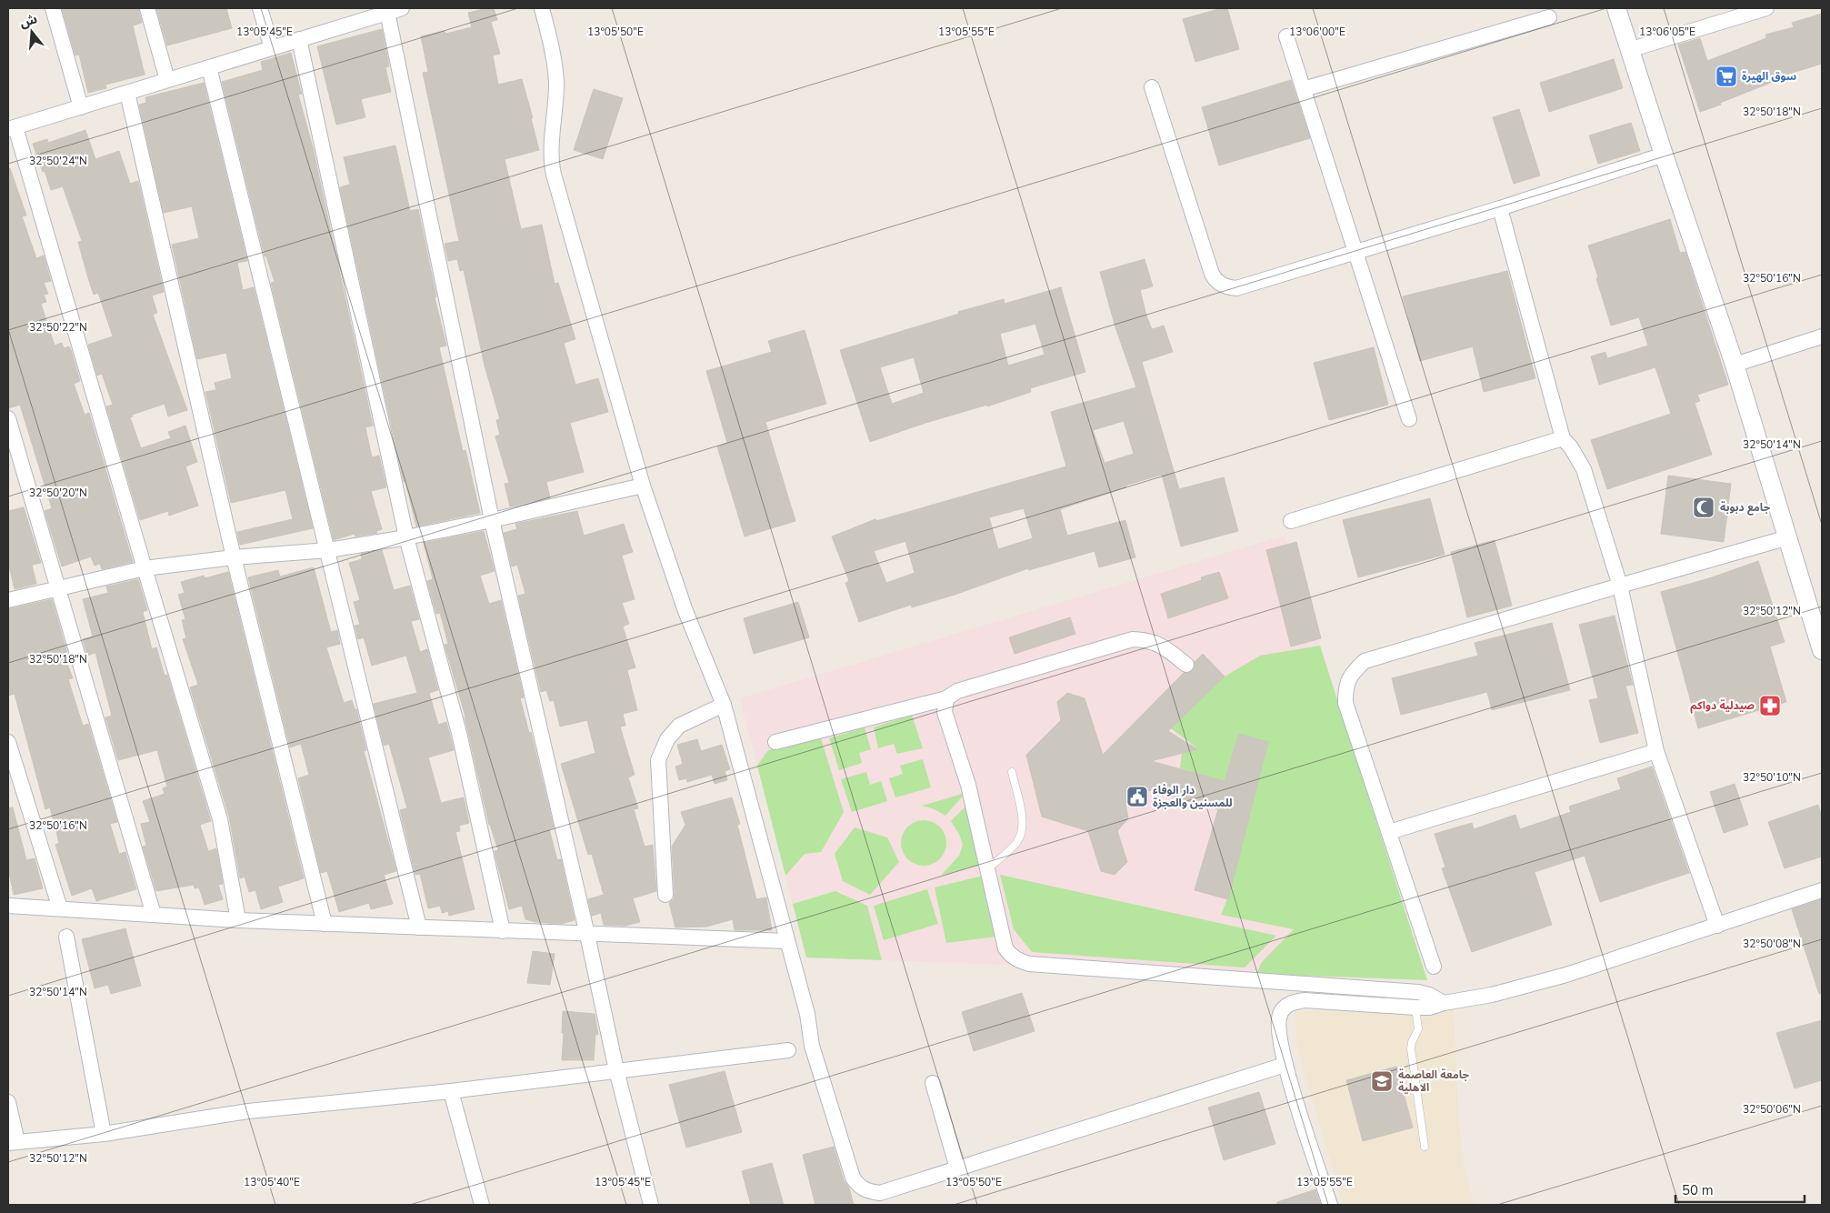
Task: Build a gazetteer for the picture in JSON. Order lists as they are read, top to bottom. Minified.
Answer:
{"places":{"supermarket":["سوق الهيرة"],"mosque":["جامع دبوبة"],"pharmacy":["صيدلية دواكم"],"public building":["دار الوفاء للمسنين والعجزة"],"school or university":["جامعة العاصمة الاهلية"]},"scale_bar":"50 m","north":"top","coordinates":["13°05'45\"E","13°05'50\"E","13°05'55\"E","13°06'00\"E","13°06'05\"E","32°50'18\"N","32°50'24\"N","32°50'16\"N","32°50'22\"N","32°50'14\"N","32°50'20\"N","32°50'12\"N","32°50'10\"N","32°50'08\"N","32°50'06\"N","13°05'40\"E"]}
